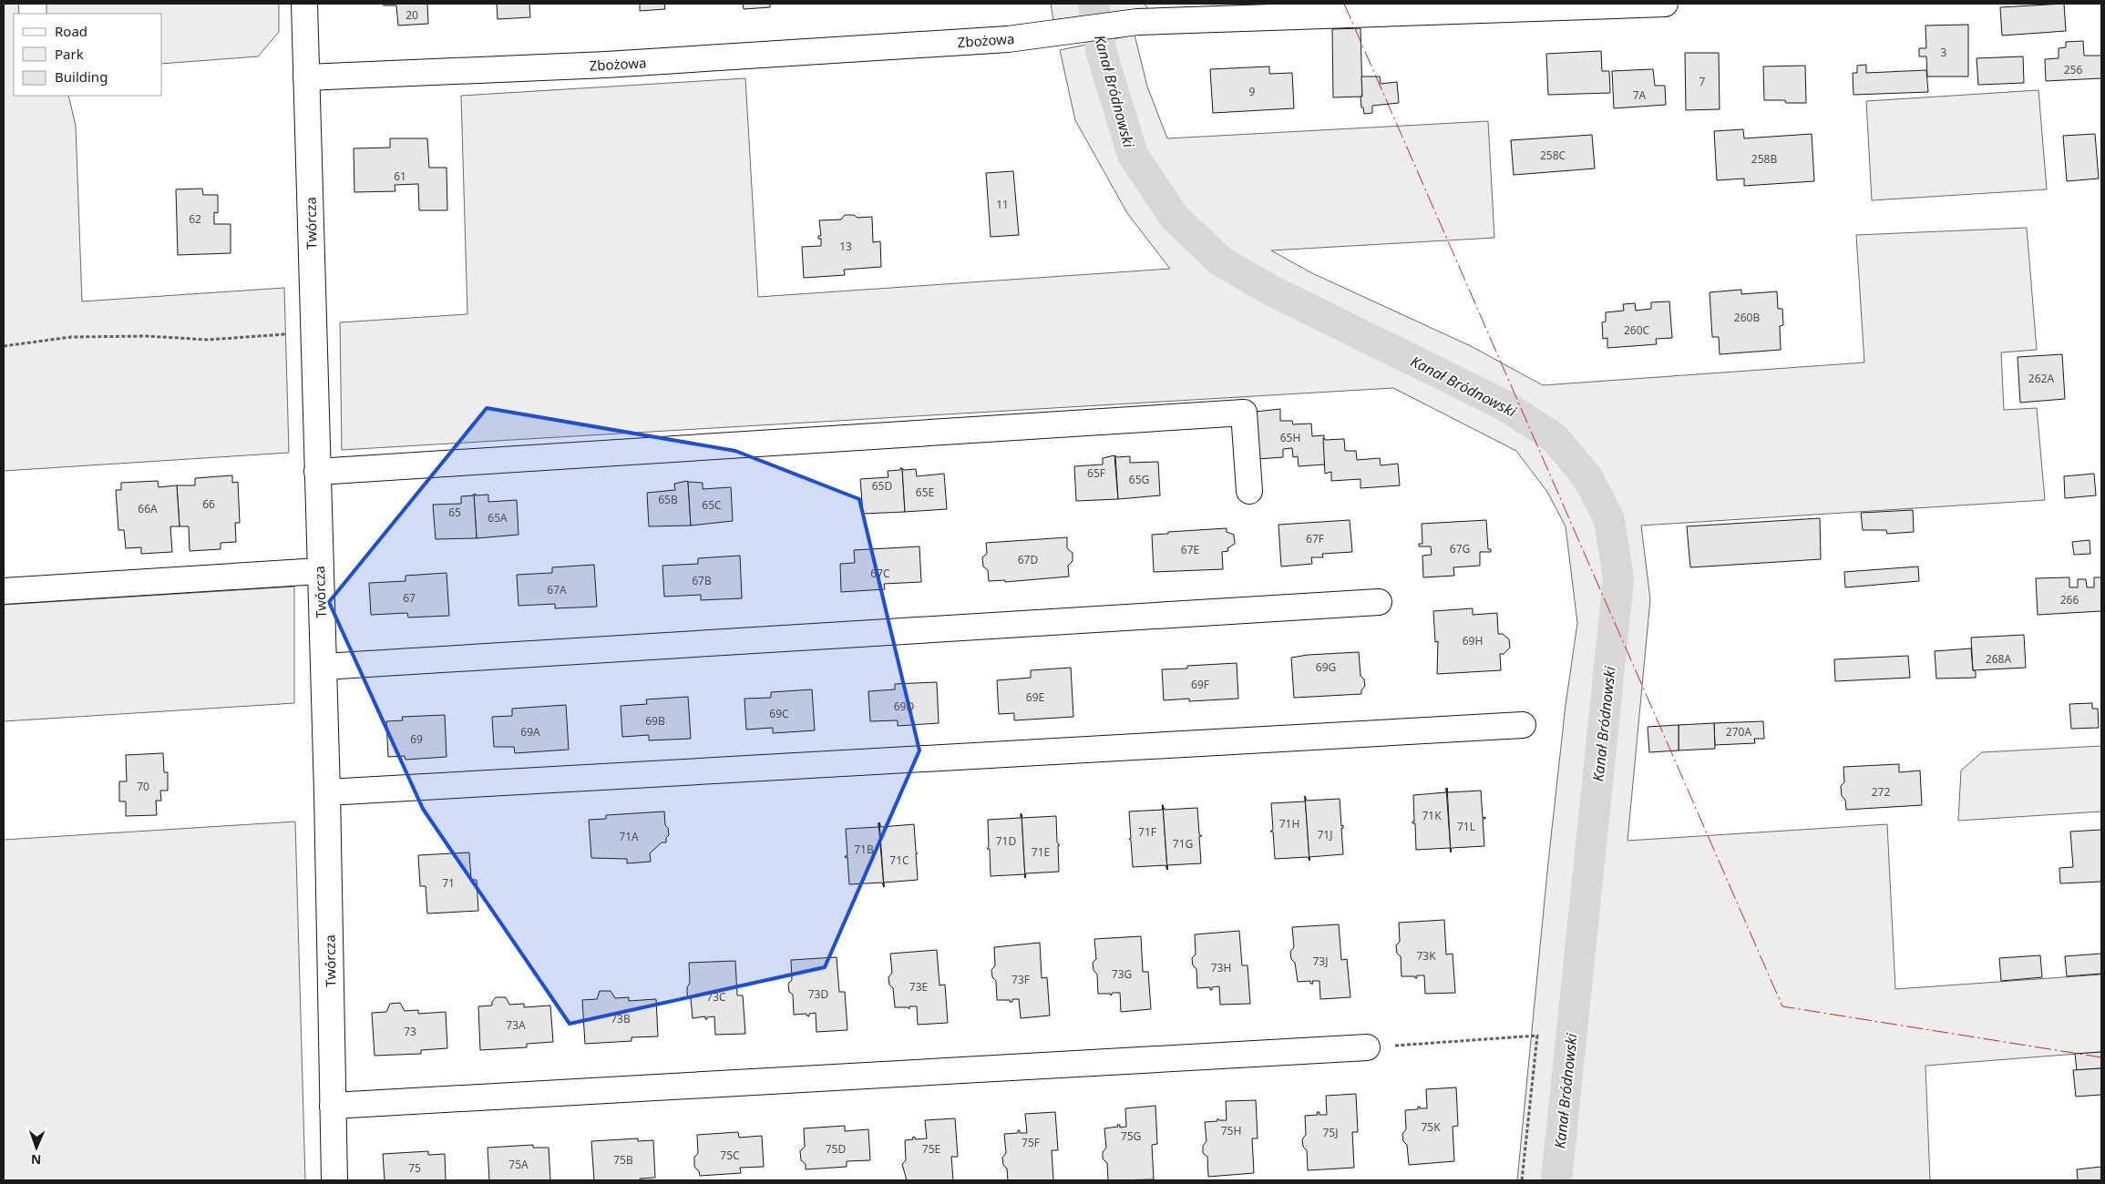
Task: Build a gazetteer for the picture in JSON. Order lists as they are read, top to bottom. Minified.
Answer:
{"streets":{"street":["Zbożowa","Twórcza"]},"crossings":[["Zbożowa","Twórcza"]],"water":["Kanał Bródnowski"],"house_numbers":["20","3","256","7","9","7A","258C","258B","61","11","62","13","260B","260C","262A","65H","65F","65G","65D","65E","65B","66","65C","66A","65","65A","67F","67G","67E","67D","67C","67B","67A","67","266","69H","268A","69G","69F","69E","69D","69C","69B","69A","270A","69","70","272","71K","71H","71L","71F","71J","71A","71D","71G","71B","71E","71C","71","73K","73J","73H","73G","73F","73E","73D","73C","73B","73A","73","75K","75H","75J","75G","75F","75D","75E","75C","75B","75A","75"],"legend":["Road","Park","Building"],"north":"bottom"}
